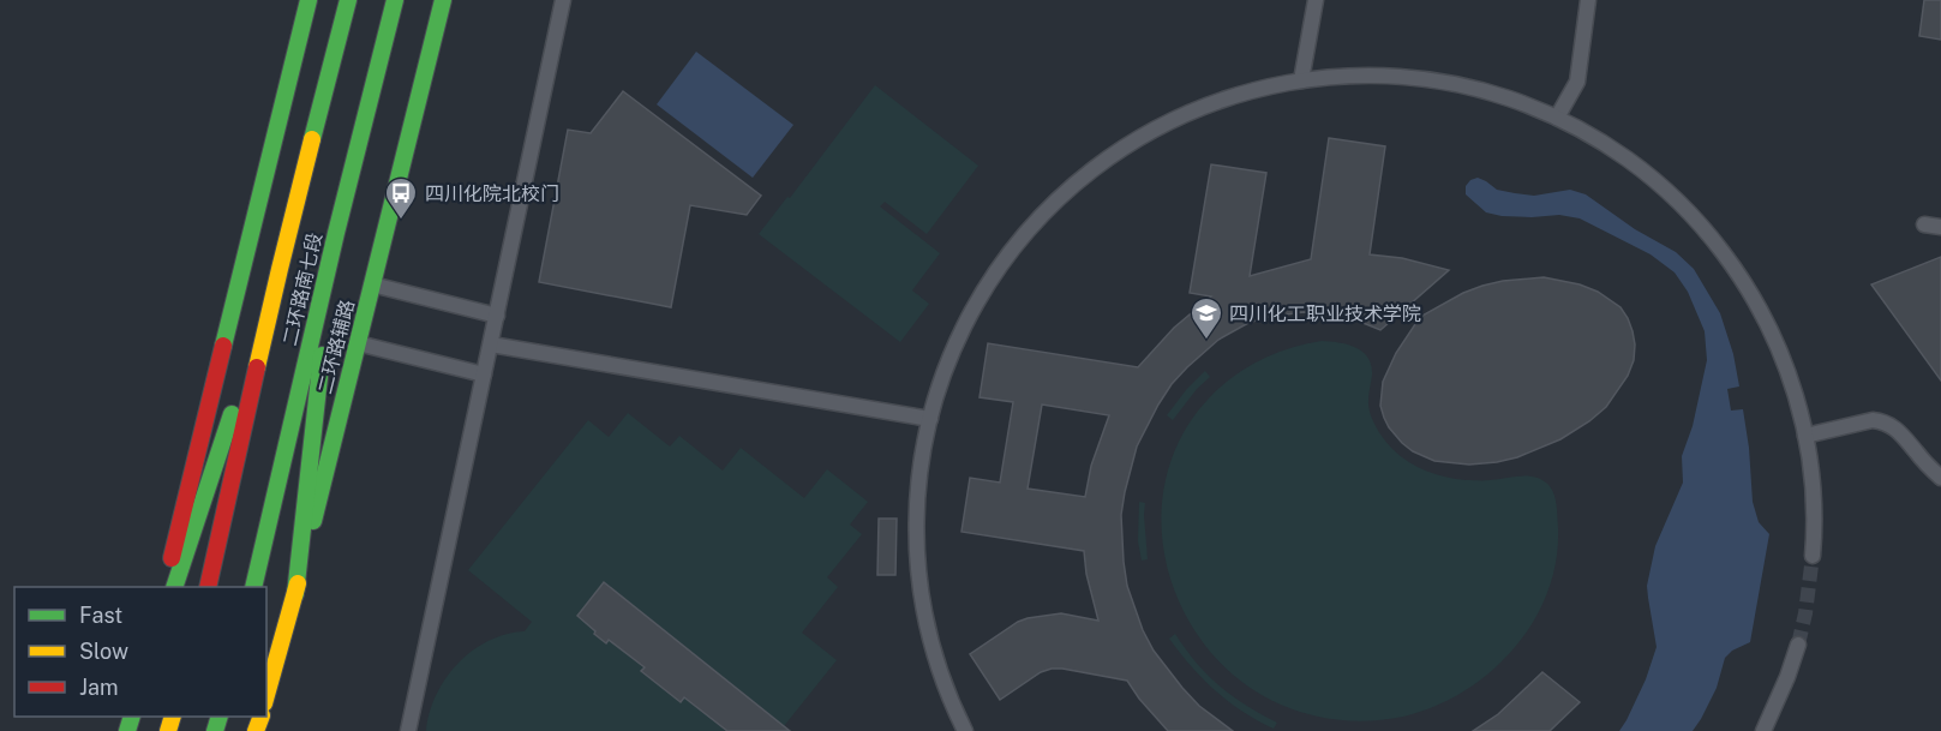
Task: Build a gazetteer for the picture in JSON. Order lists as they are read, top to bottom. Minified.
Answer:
{"streets":{"main road":["二环路南七段","二环路辅路"]},"places":{"bus stop":["四川化院北校门"],"school or university":["四川化工职业技术学院"]},"legend":["Fast","Slow","Jam"]}
